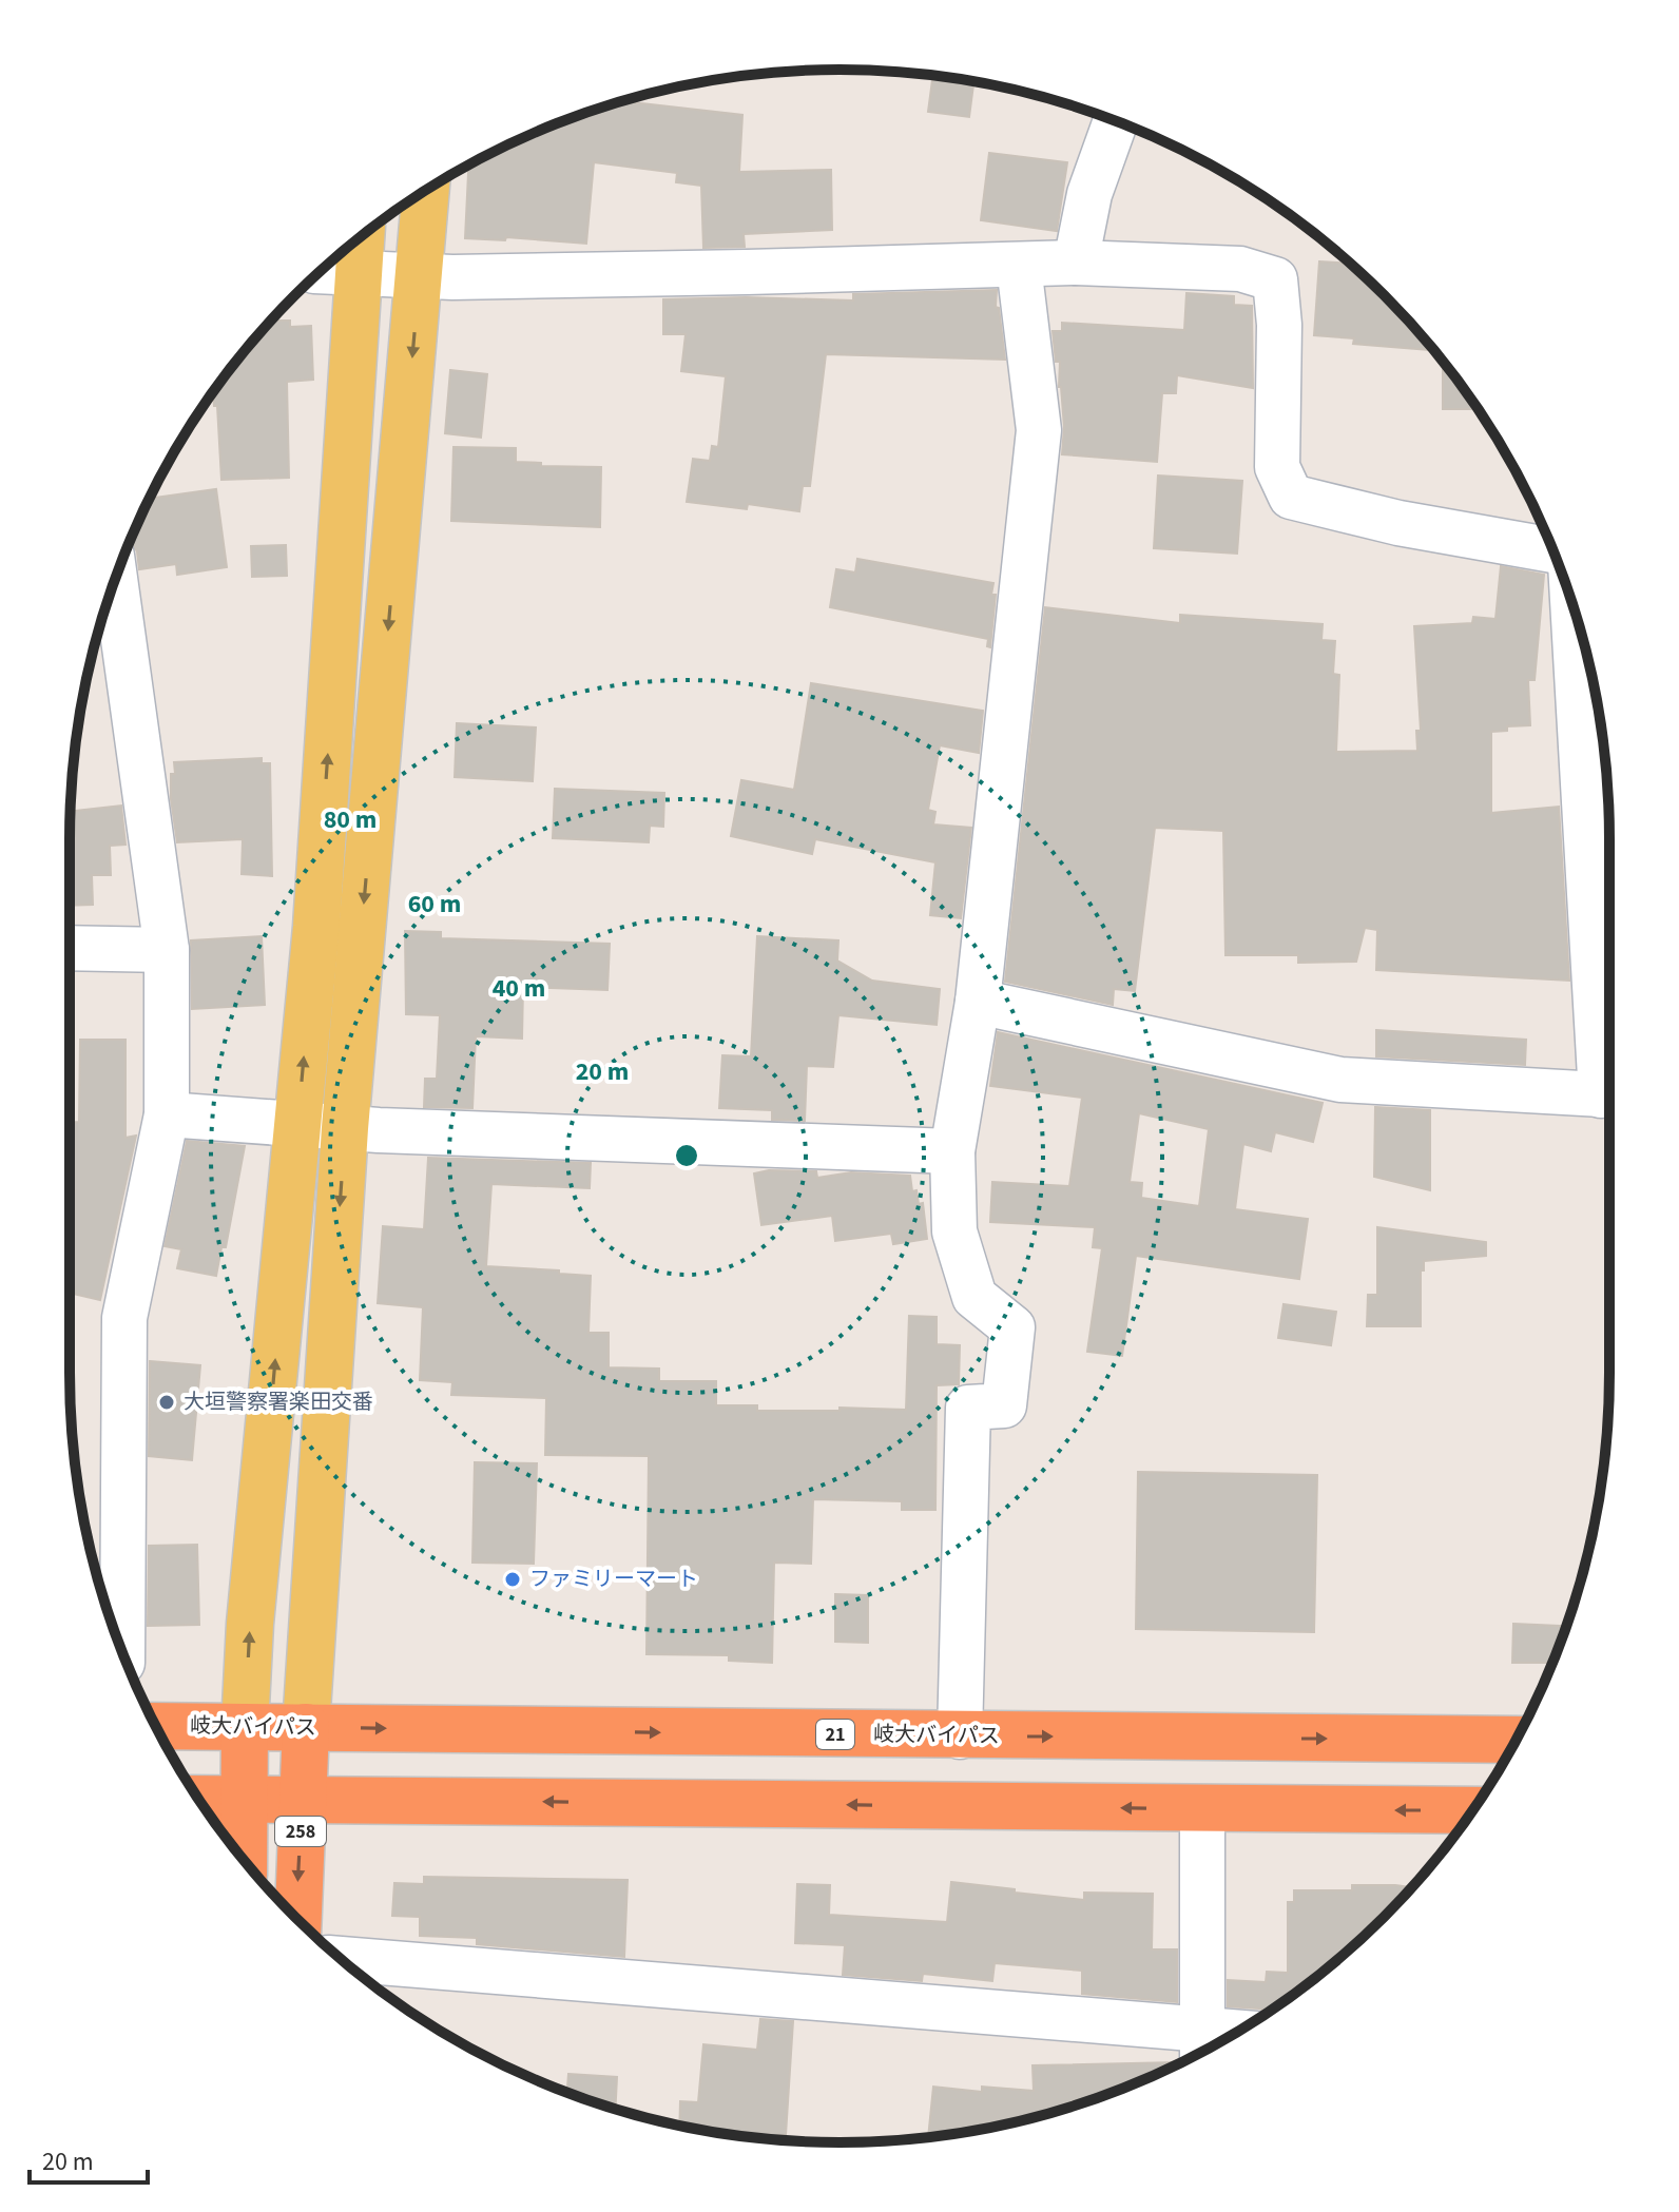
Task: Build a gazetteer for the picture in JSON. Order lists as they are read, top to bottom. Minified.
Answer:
{"streets":{"highway":["岐大バイパス","21","258"]},"crossings":[["岐大バイパス","258"]],"places":["大垣警察署楽田交番","ファミリーマート"],"scale_bar":"20 m","rings":["80 m","60 m","40 m","20 m"]}
